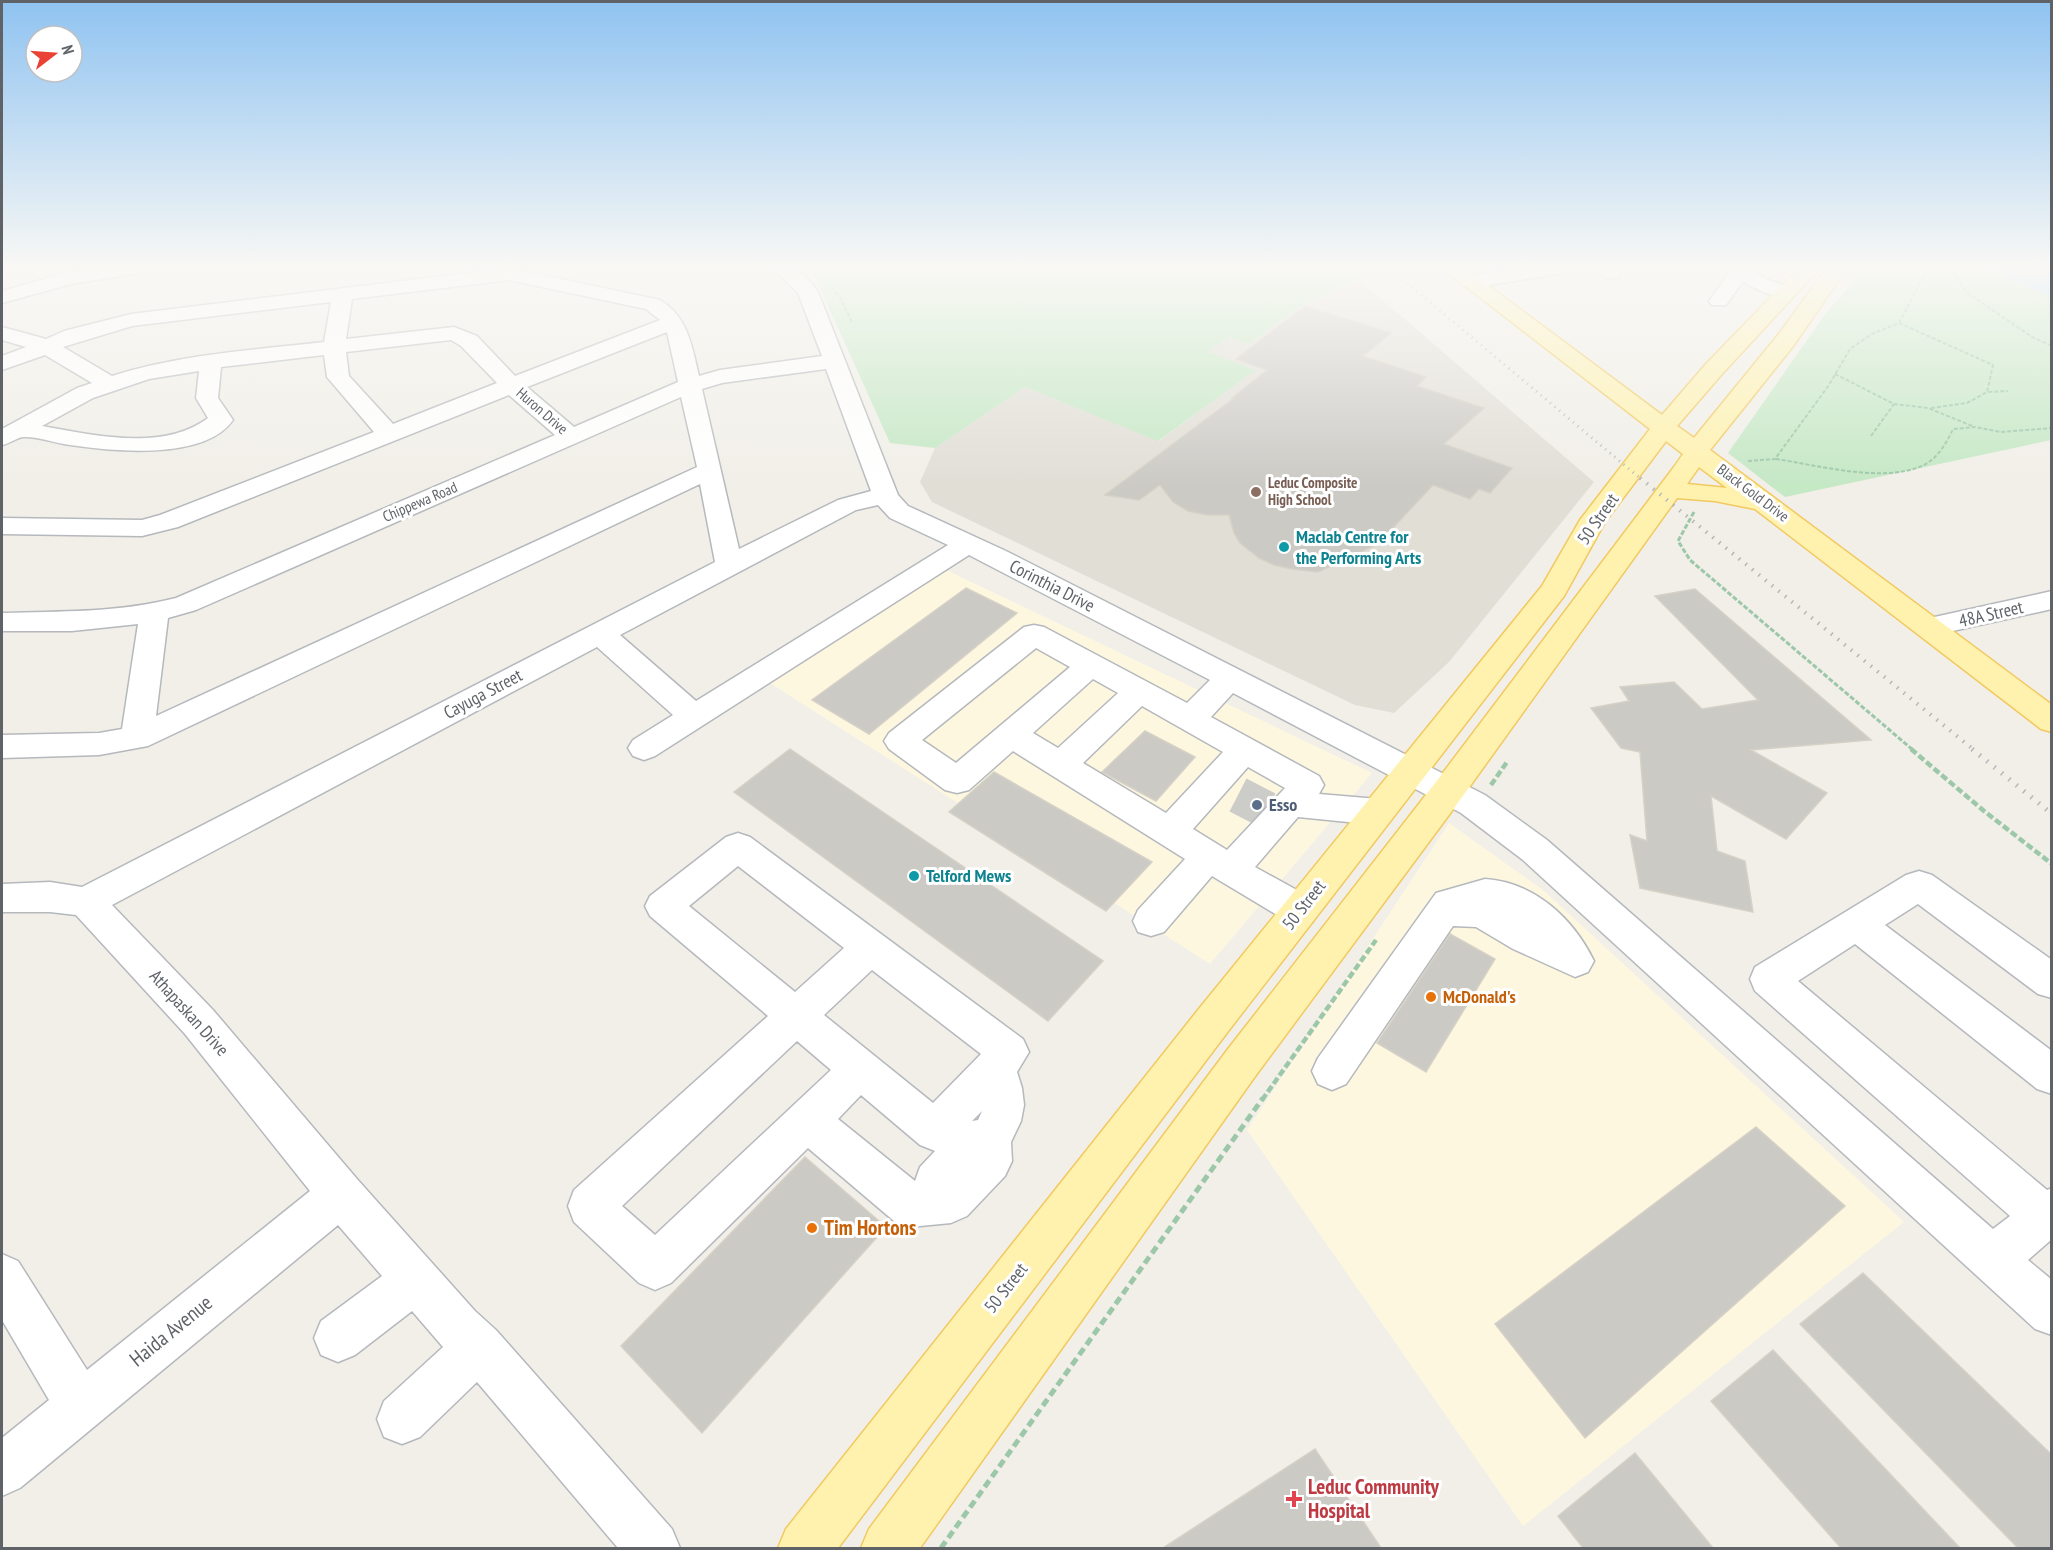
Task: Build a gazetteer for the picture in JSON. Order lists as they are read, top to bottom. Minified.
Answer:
{"streets":{"main road":["Black Gold Drive","50 Street"],"street":["Huron Drive","Chippewa Road","Corinthia Drive","48A Street","Cayuga Street","Athapaskan Drive","Haida Avenue"]},"crossings":[["Huron Drive","Chippewa Road"],["Black Gold Drive","50 Street"],["Black Gold Drive","48A Street"],["Chippewa Road","Corinthia Drive"],["50 Street","Corinthia Drive"],["Corinthia Drive","Cayuga Street"],["Cayuga Street","Athapaskan Drive"],["Athapaskan Drive","Haida Avenue"]],"places":{"other":["Leduc Composite High School","Maclab Centre for the Performing Arts","Esso","Telford Mews","McDonald's","Tim Hortons"],"health":["Leduc Community Hospital"]},"north":"right"}
